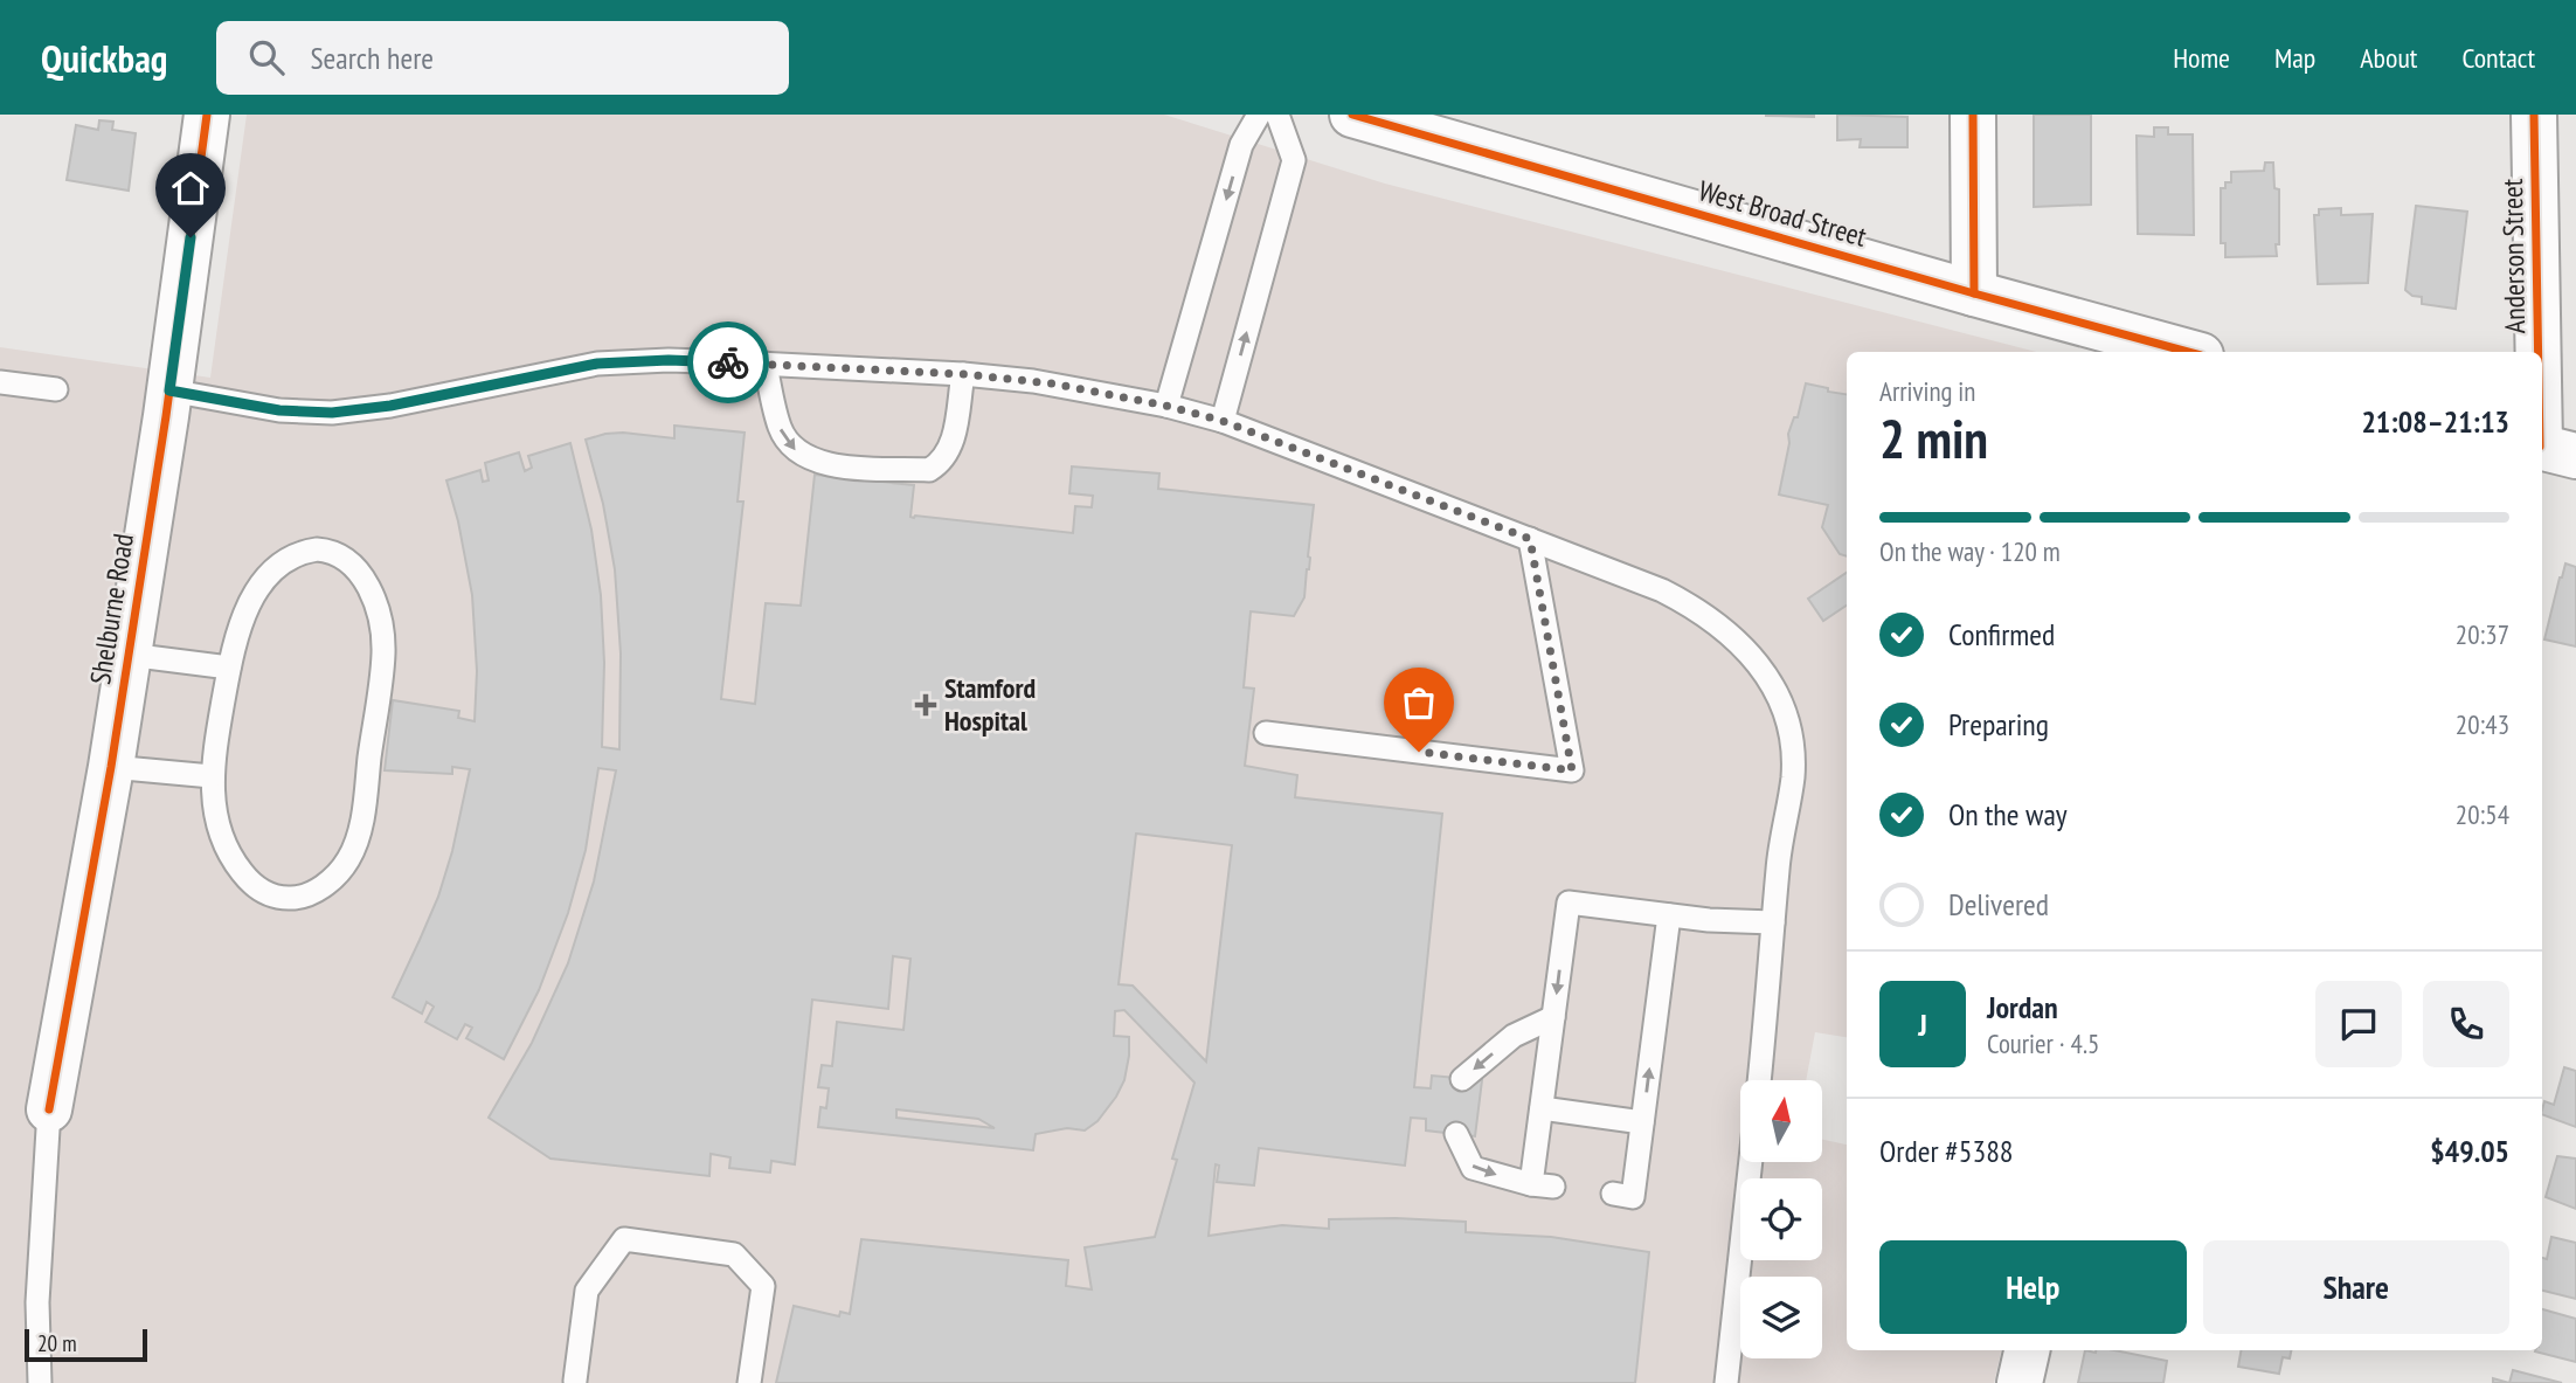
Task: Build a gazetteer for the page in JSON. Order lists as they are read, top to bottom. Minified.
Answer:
{"streets":{"street":["West Broad Street","Anderson Street","Shelburne Road"]},"places":{"health":["Stamford Hospital"]},"scale_bar":"20 m","north":"top","page":{"header":"Quickbag","search":"Search here","nav":["Home","Map","About","Contact"],"heading":["2 min","Arriving in","21:08–21:13"],"panel":["Jordan","Courier · 4.5","Order #5388","$49.05"],"bar":"On the way · 120 m","list":[["Confirmed","20:37"],["Preparing","20:43"],["On the way","20:54"],"Delivered"],"round":"J","buttons":["Help","Share"],"scale":"20 m"}}
